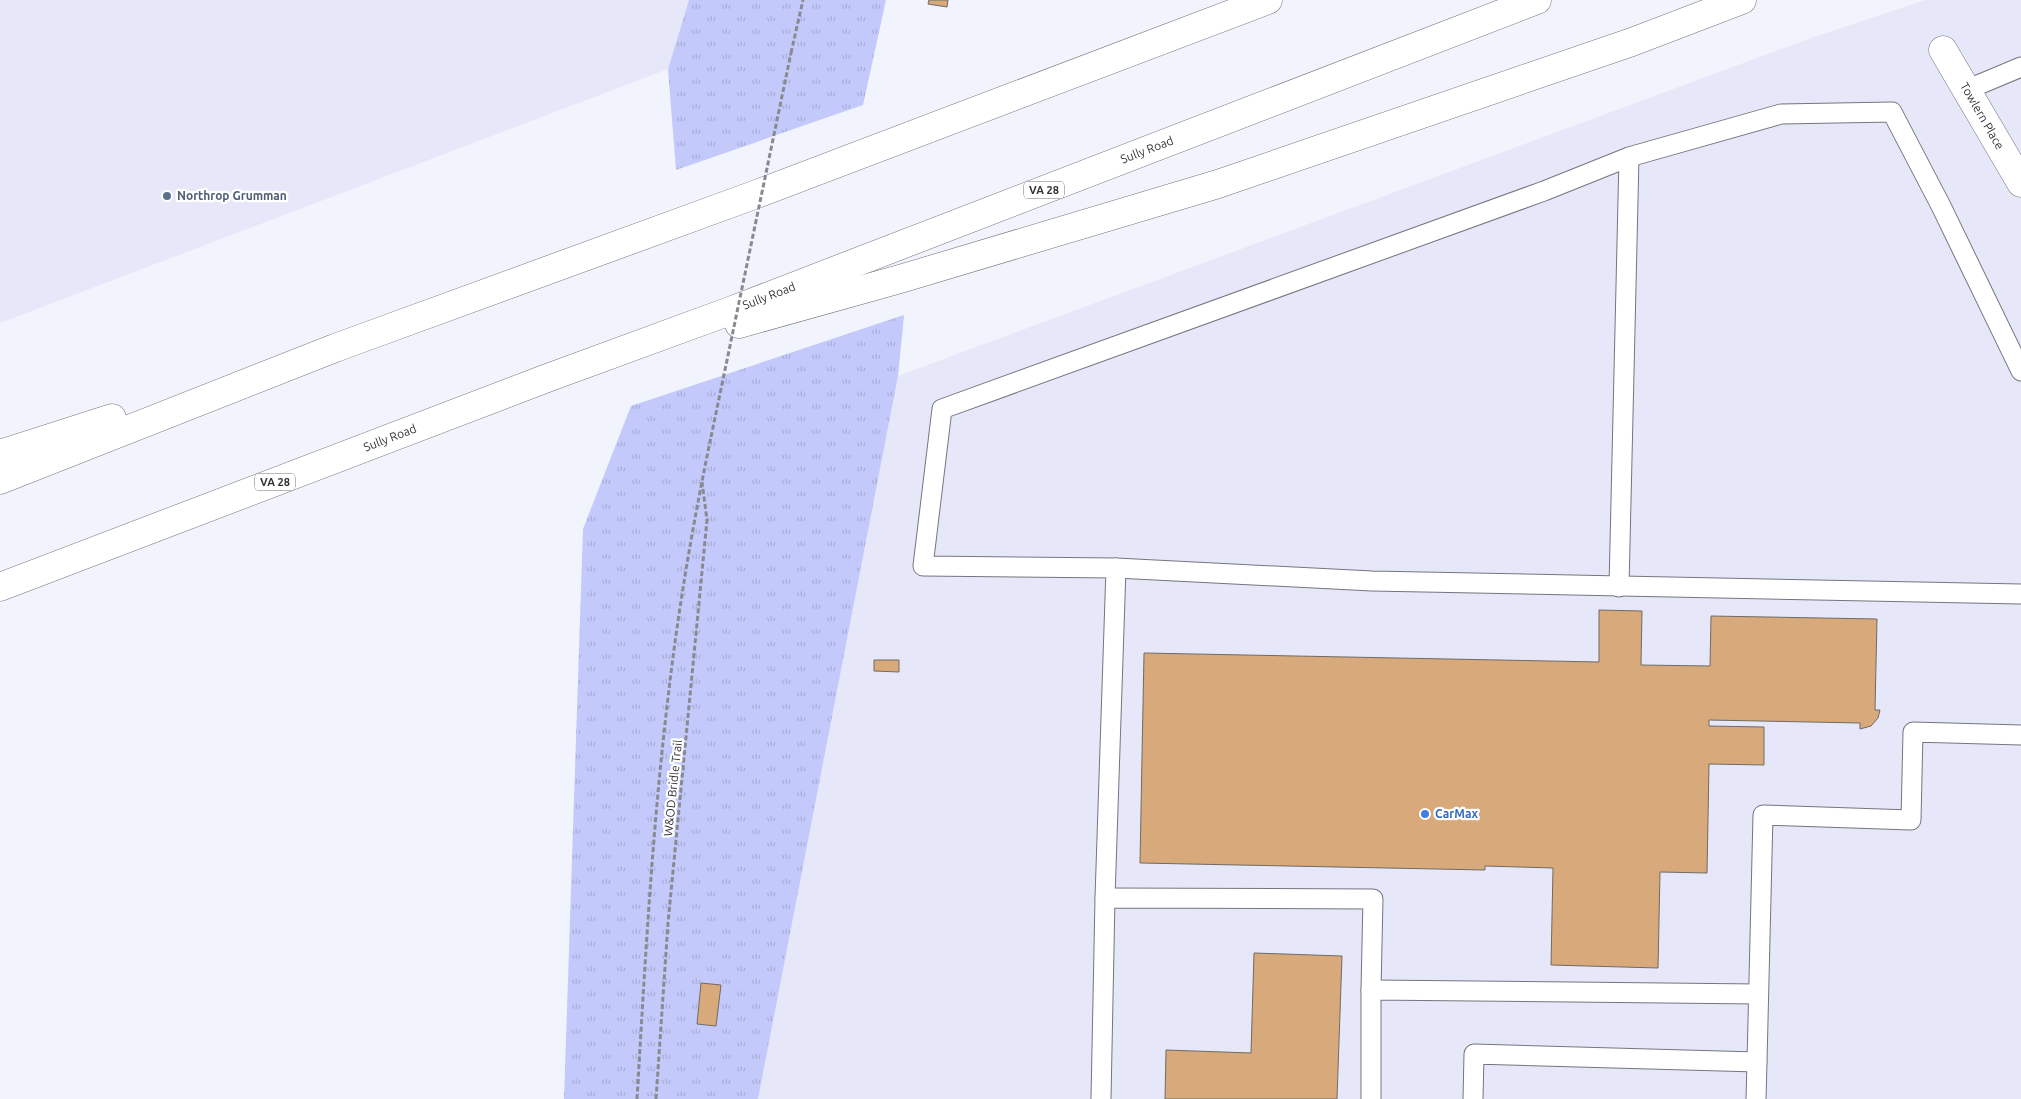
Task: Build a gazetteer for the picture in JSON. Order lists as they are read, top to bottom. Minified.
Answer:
{"streets":{"main road":["Towlern Place","Sully Road","VA 28"],"path":["W&OD Bridle Trail"]},"places":["Northrop Grumman","CarMax"]}
